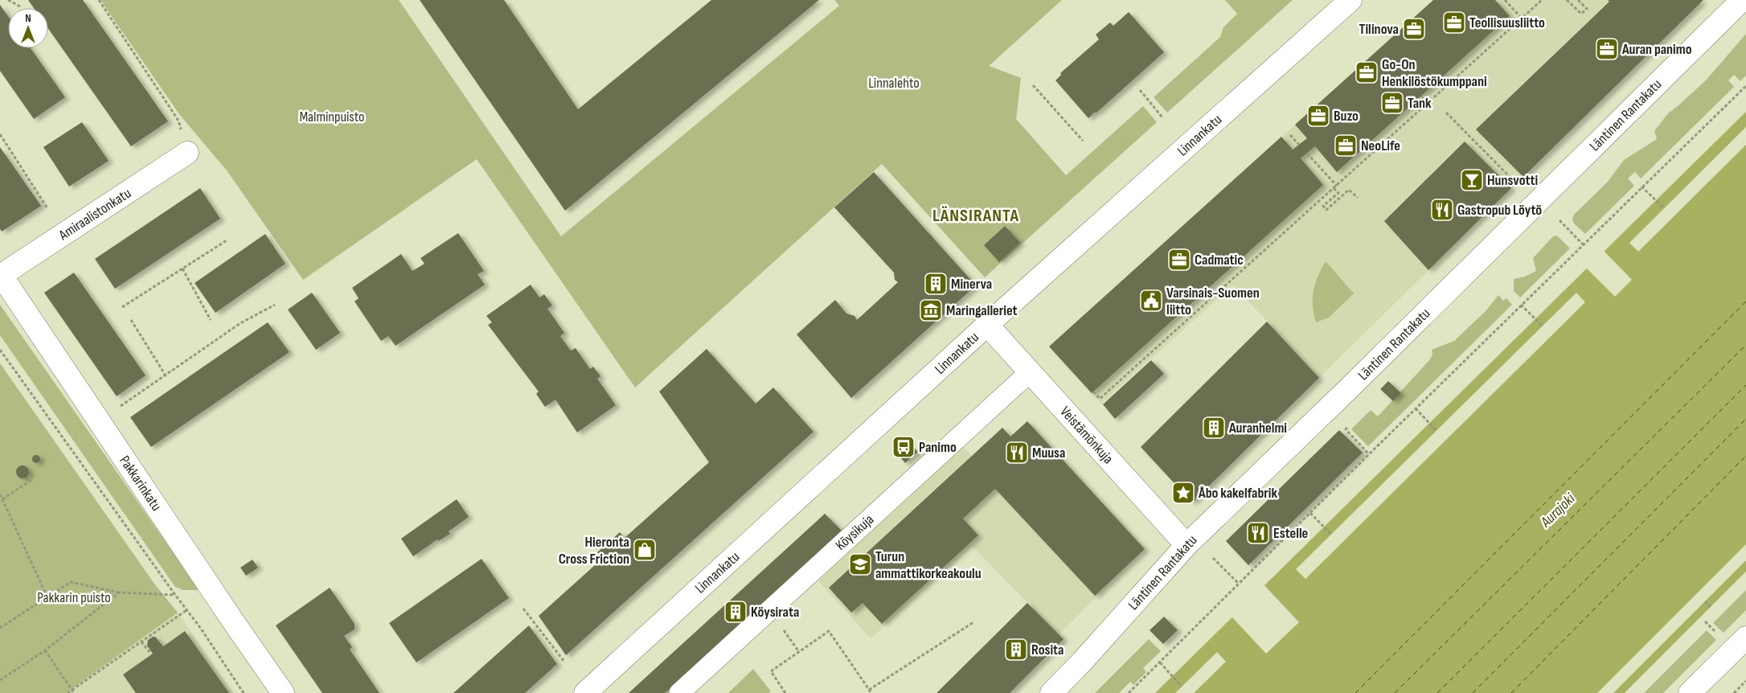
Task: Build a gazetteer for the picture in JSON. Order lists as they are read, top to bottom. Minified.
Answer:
{"streets":{"street":["Läntinen Rantakatu","Linnankatu","Amiraalistonkatu","Veistämönkuja","Pakkarinkatu","Köysikuja"]},"crossings":[["Läntinen Rantakatu","Veistämönkuja"],["Linnankatu","Veistämönkuja"],["Amiraalistonkatu","Pakkarinkatu"],["Veistämönkuja","Köysikuja"]],"districts":["LÄNSIRANTA"],"water":["Aurajoki"],"parks":["Linnalehto","Malminpuisto","Pakkarin puisto"],"places":{"office":["Teollisuusliitto","Tilinova","Auran panimo","Go-On Henkilöstökumppani","Tank","Buzo","NeoLife","Cadmatic"],"bar":["Hunsvotti"],"restaurant":["Gastropub Löytö","Muusa","Estelle"],"building":["Minerva","Auranhelmi","Köysirata","Rosita"],"public building":["Varsinais-Suomen liitto"],"museum":["Maringalleriet"],"bus stop":["Panimo"],"place":["Åbo kakelfabrik"],"shop":["Hieronta Cross Friction"],"school or university":["Turun ammattikorkeakoulu"]},"north":"top"}
